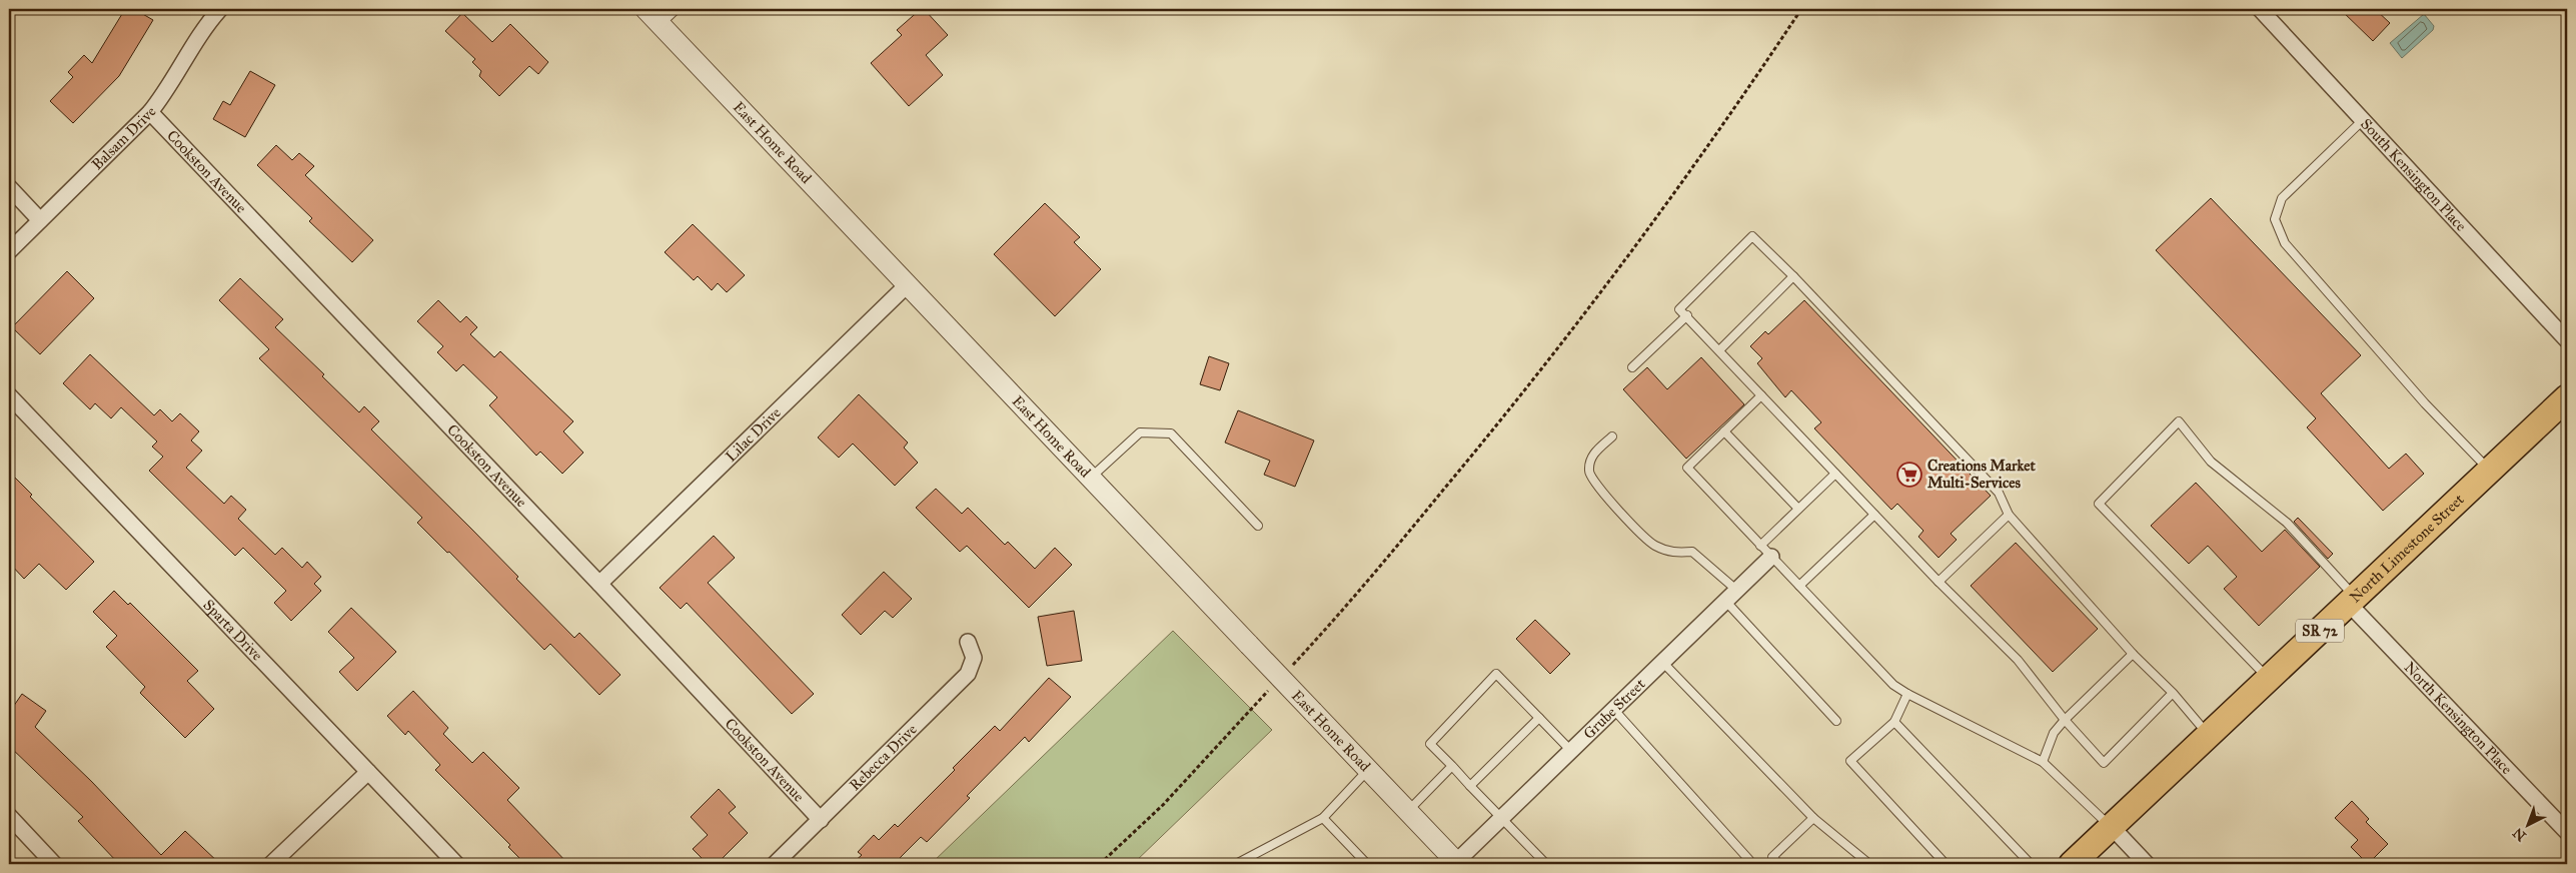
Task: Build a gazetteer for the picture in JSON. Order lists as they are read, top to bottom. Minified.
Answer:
{"streets":{"main road":["North Limestone Street","SR 72"],"street":["Balsam Drive","East Home Road","Cookston Avenue","South Kensington Place","Lilac Drive","Sparta Drive","Grube Street","North Kensington Place","Rebecca Drive"]},"crossings":[["Balsam Drive","Cookston Avenue"],["East Home Road","Lilac Drive"],["East Home Road","Grube Street"],["Cookston Avenue","Lilac Drive"],["Cookston Avenue","Rebecca Drive"],["North Limestone Street","North Kensington Place"]],"places":{"supermarket":["Creations Market Multi-Services"]},"north":"bottom left"}
